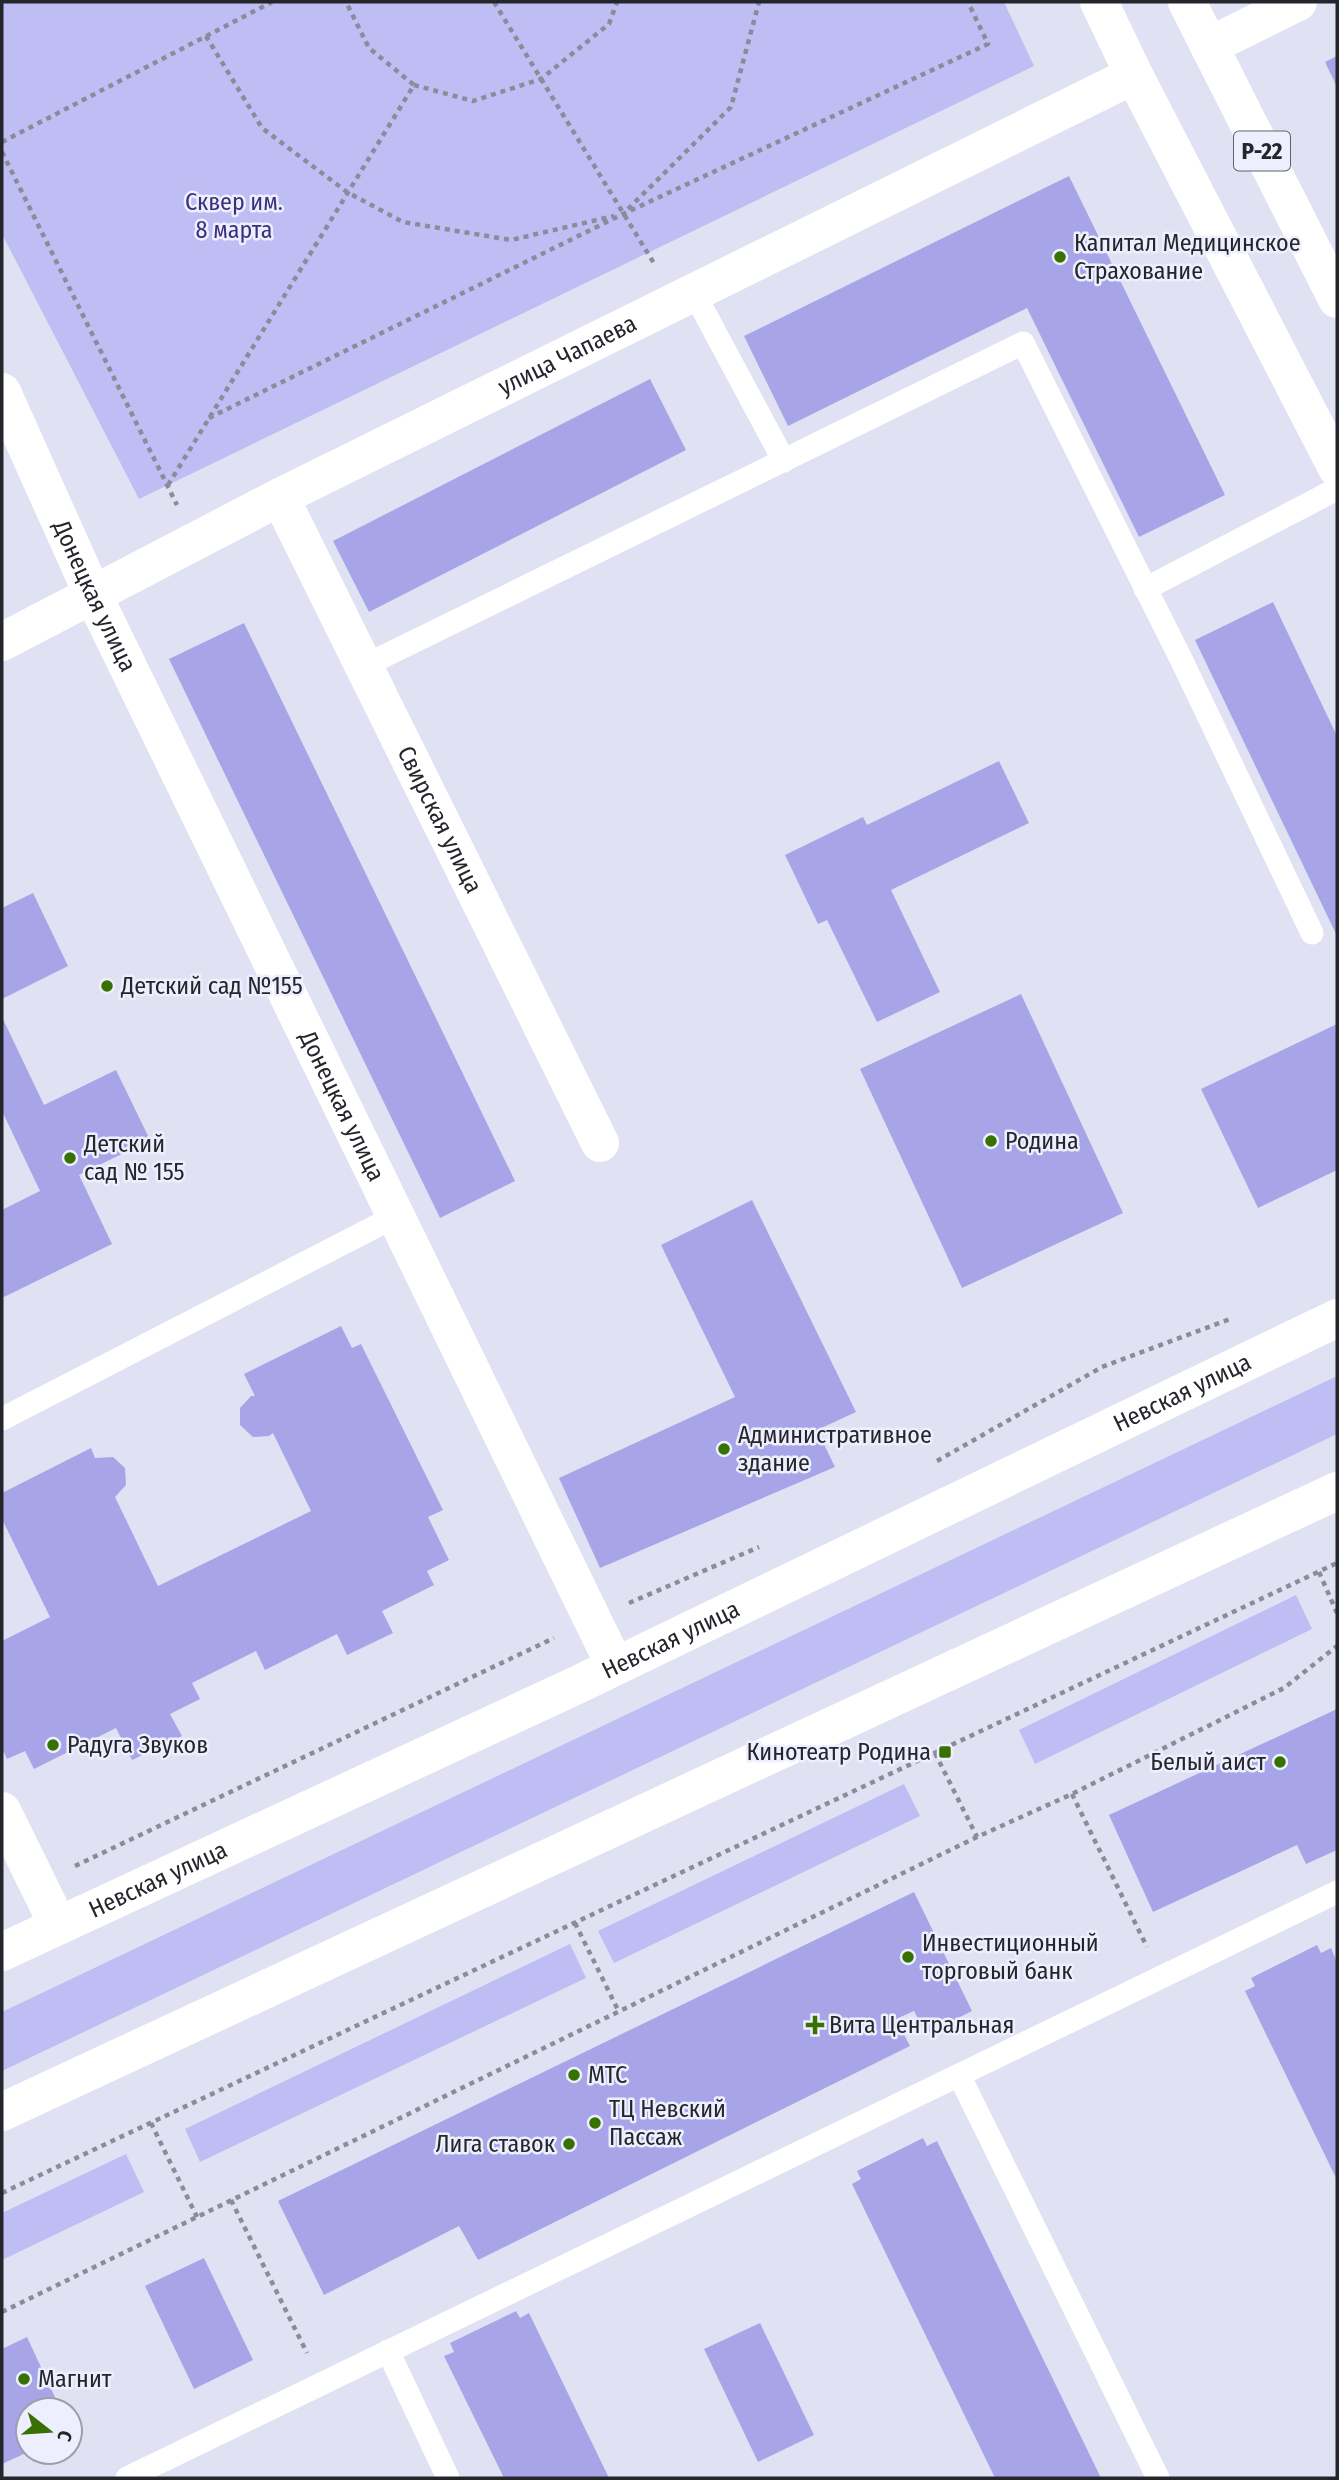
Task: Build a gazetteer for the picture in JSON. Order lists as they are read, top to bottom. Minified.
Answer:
{"streets":{"main road":["Р-22","улица Чапаева","Донецкая улица","Свирская улица","Невская улица"]},"crossings":[["улица Чапаева","Донецкая улица"],["улица Чапаева","Свирская улица"],["Донецкая улица","Невская улица"]],"parks":["Сквер им. 8 марта"],"places":{"other":["Капитал Медицинское Страхование","Детский сад №155","Родина","Детский сад № 155","Административное здание","Радуга Звуков","Белый аист","Инвестиционный торговый банк","МТС","ТЦ Невский Пассаж","Лига ставок","Магнит"],"transit":["Кинотеатр Родина"],"health":["Вита Центральная"]},"north":"right"}
